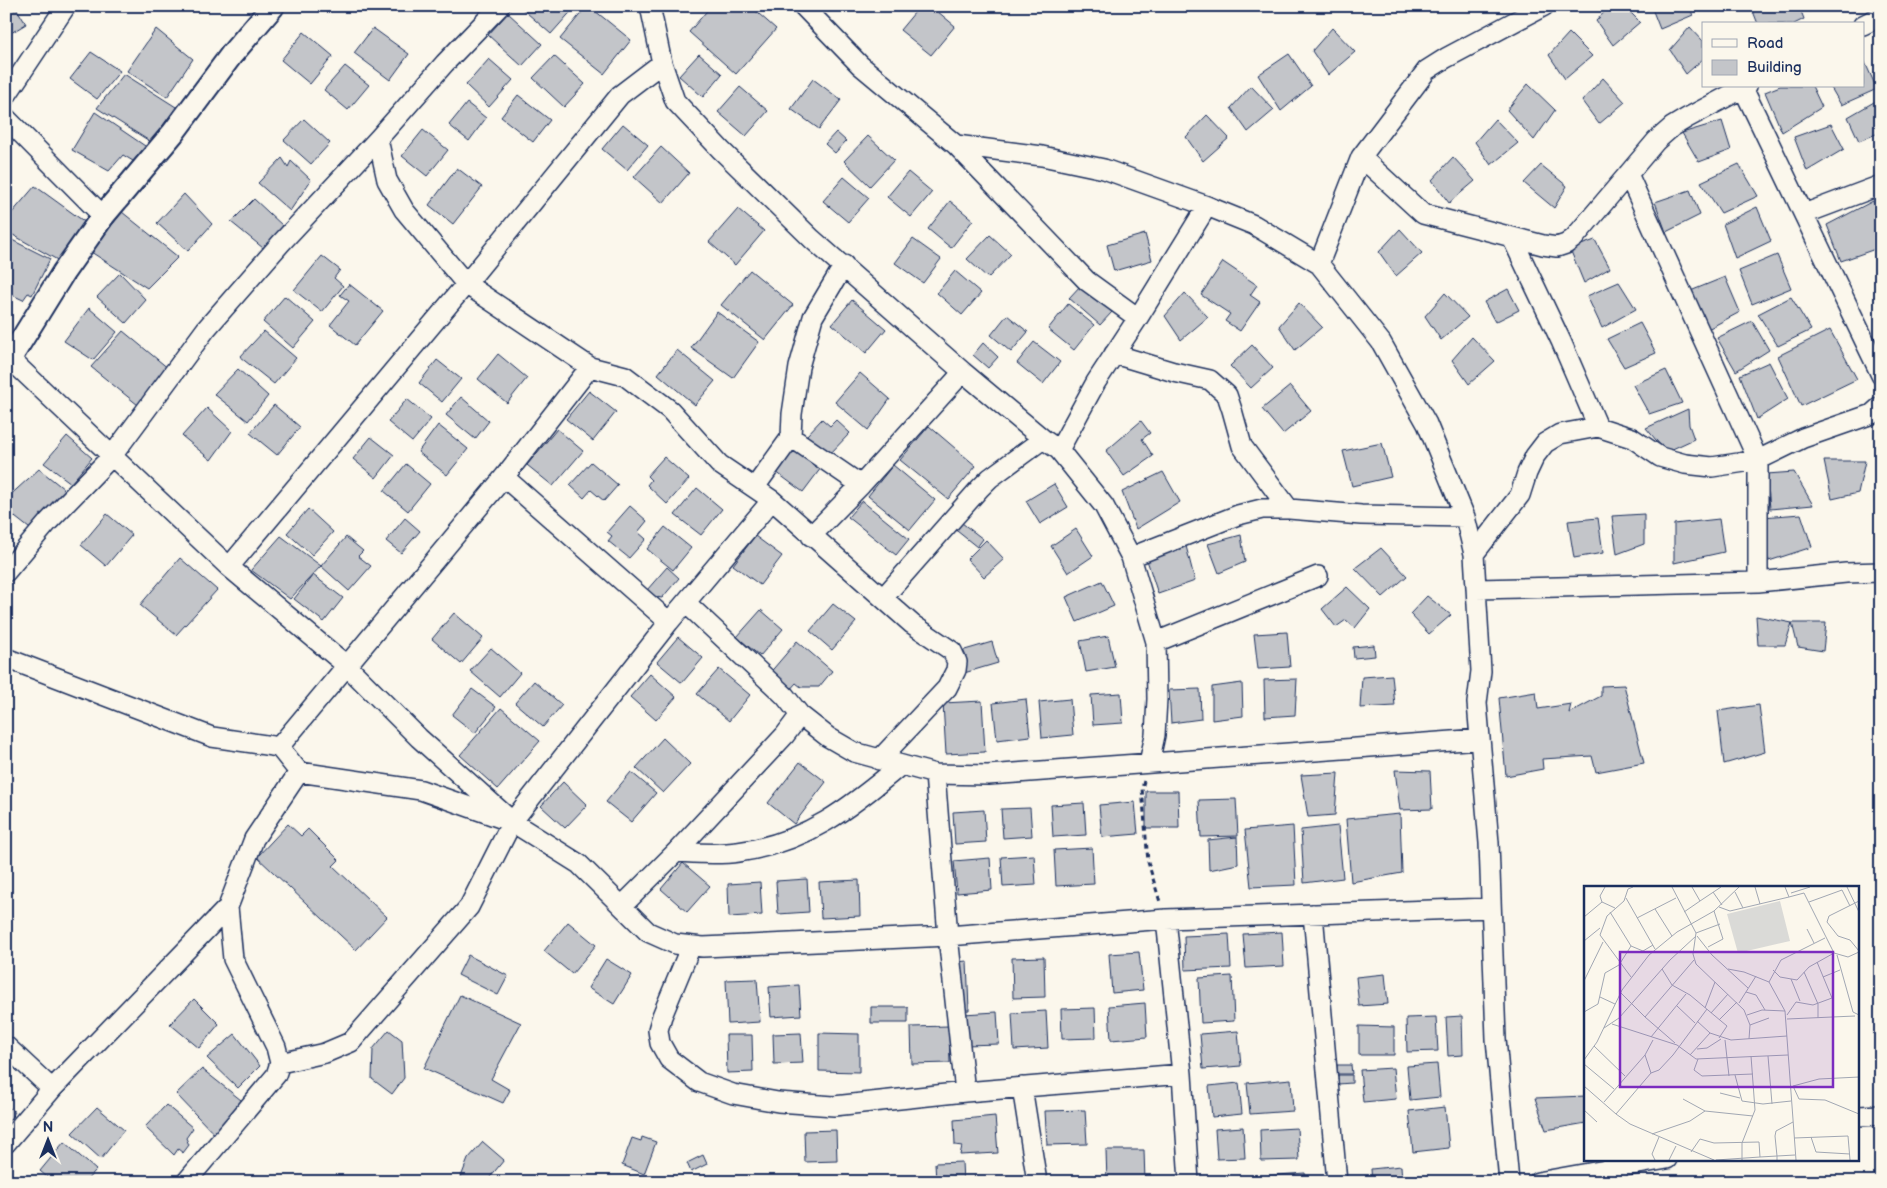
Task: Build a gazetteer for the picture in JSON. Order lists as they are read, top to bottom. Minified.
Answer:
{"legend":["Road","Building"],"north":"top"}
